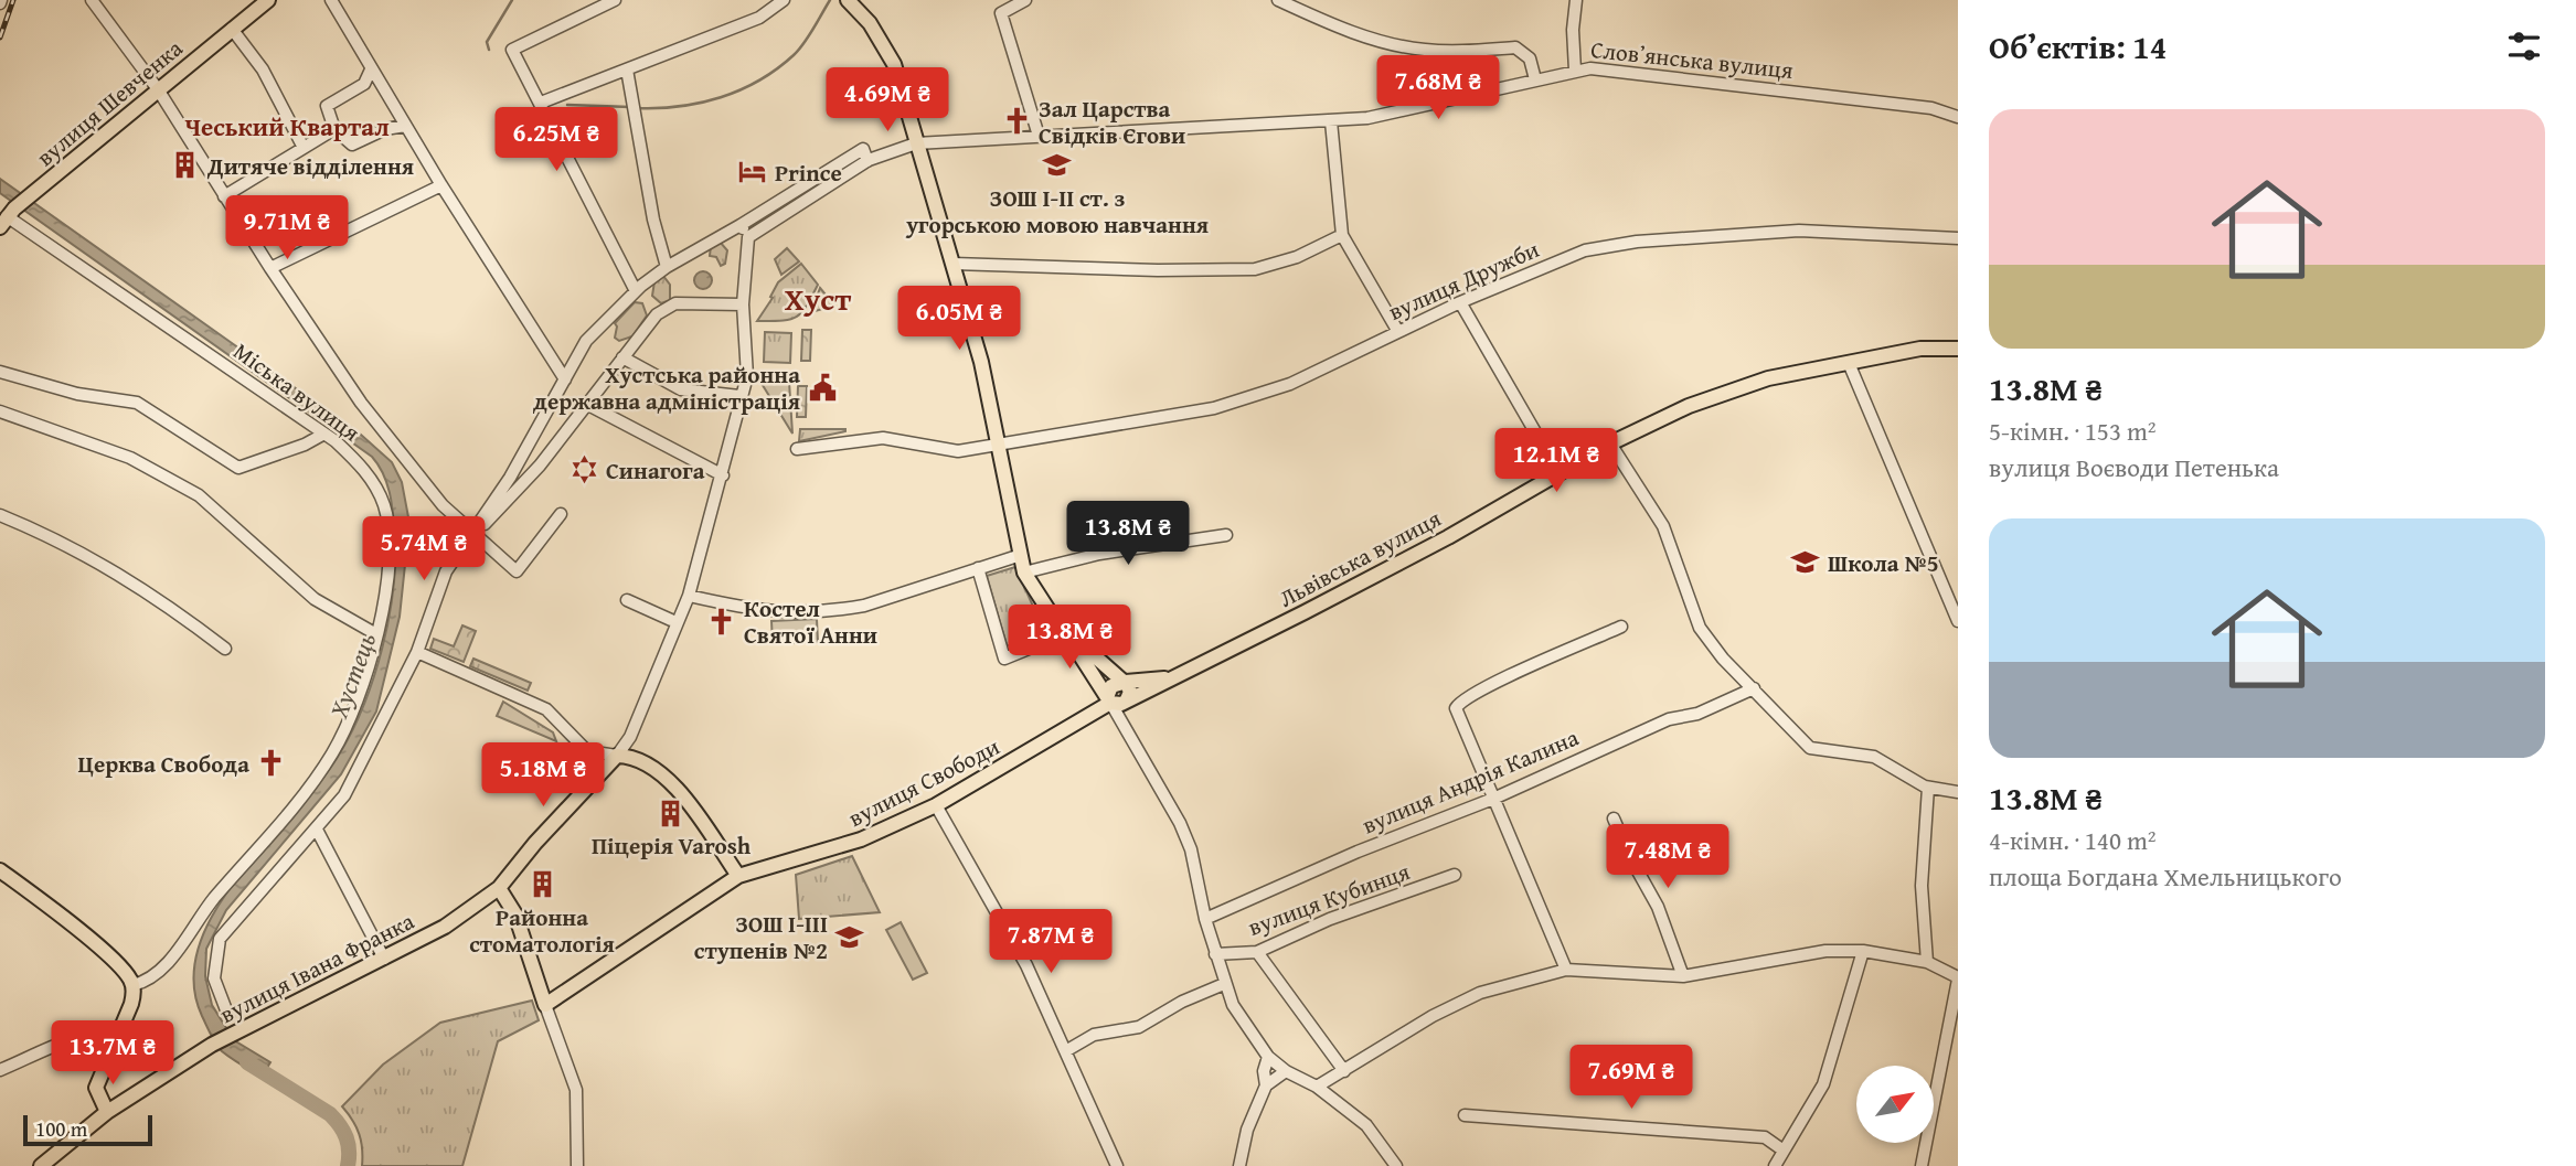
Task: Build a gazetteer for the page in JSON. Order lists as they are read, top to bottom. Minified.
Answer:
{"streets":{"main road":["вулиця Шевченка","Львівська вулиця","вулиця Свободи","вулиця Івана Франка"],"street":["Словʼянська вулиця","вулиця Дружби","Міська вулиця","вулиця Андрія Калина","вулиця Кубинця"]},"crossings":[["вулиця Шевченка","Міська вулиця"],["Львівська вулиця","вулиця Свободи"]],"districts":["Чеський Квартал","Хуст"],"water":["Хустець"],"places":{"church":["Зал Царства Свідків Єгови","Костел Святої Анни","Церква Свобода"],"building":["Дитяче відділення","Піцерія Varosh","Районна стоматологія"],"school or university":["ЗОШ І-ІІ ст. з угорською мовою навчання","Школа №5","ЗОШ І-ІІІ ступенів №2"],"hotel":["Prince"],"public building":["Хустська районна державна адміністрація"],"synagogue":["Синагога"]},"scale_bar":"100 m","north":"top right","page":{"heading":"Об’єктів: 14","price":["7.68M ₴","4.69M ₴","6.25M ₴","9.71M ₴","6.05M ₴","12.1M ₴","13.8M ₴","5.74M ₴","13.8M ₴","5.18M ₴","7.48M ₴","7.87M ₴","13.7M ₴","7.69M ₴"],"list":[{"name":"13.8M ₴","note":"5-кімн. · 153 m² · вулиця Воєводи Петенька"},{"name":"13.8M ₴","note":"4-кімн. · 140 m² · площа Богдана Хмельницького"}],"scale":"100 m"}}
